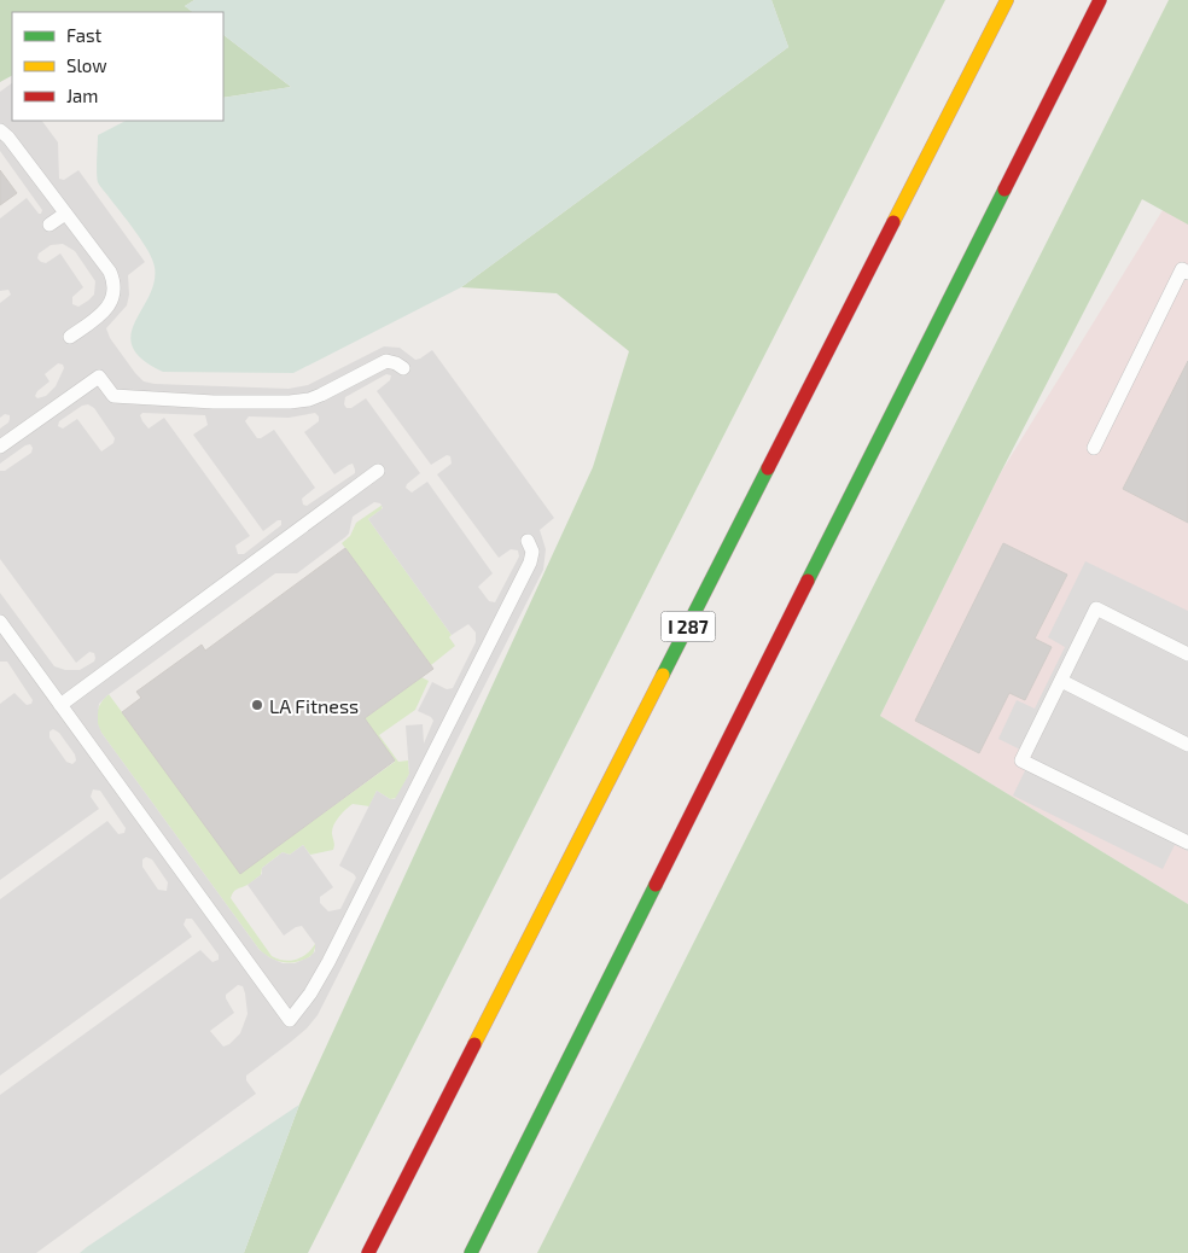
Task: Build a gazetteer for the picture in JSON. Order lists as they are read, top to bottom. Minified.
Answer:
{"streets":{"highway":["I 287"]},"places":["LA Fitness"],"legend":["Fast","Slow","Jam"]}
